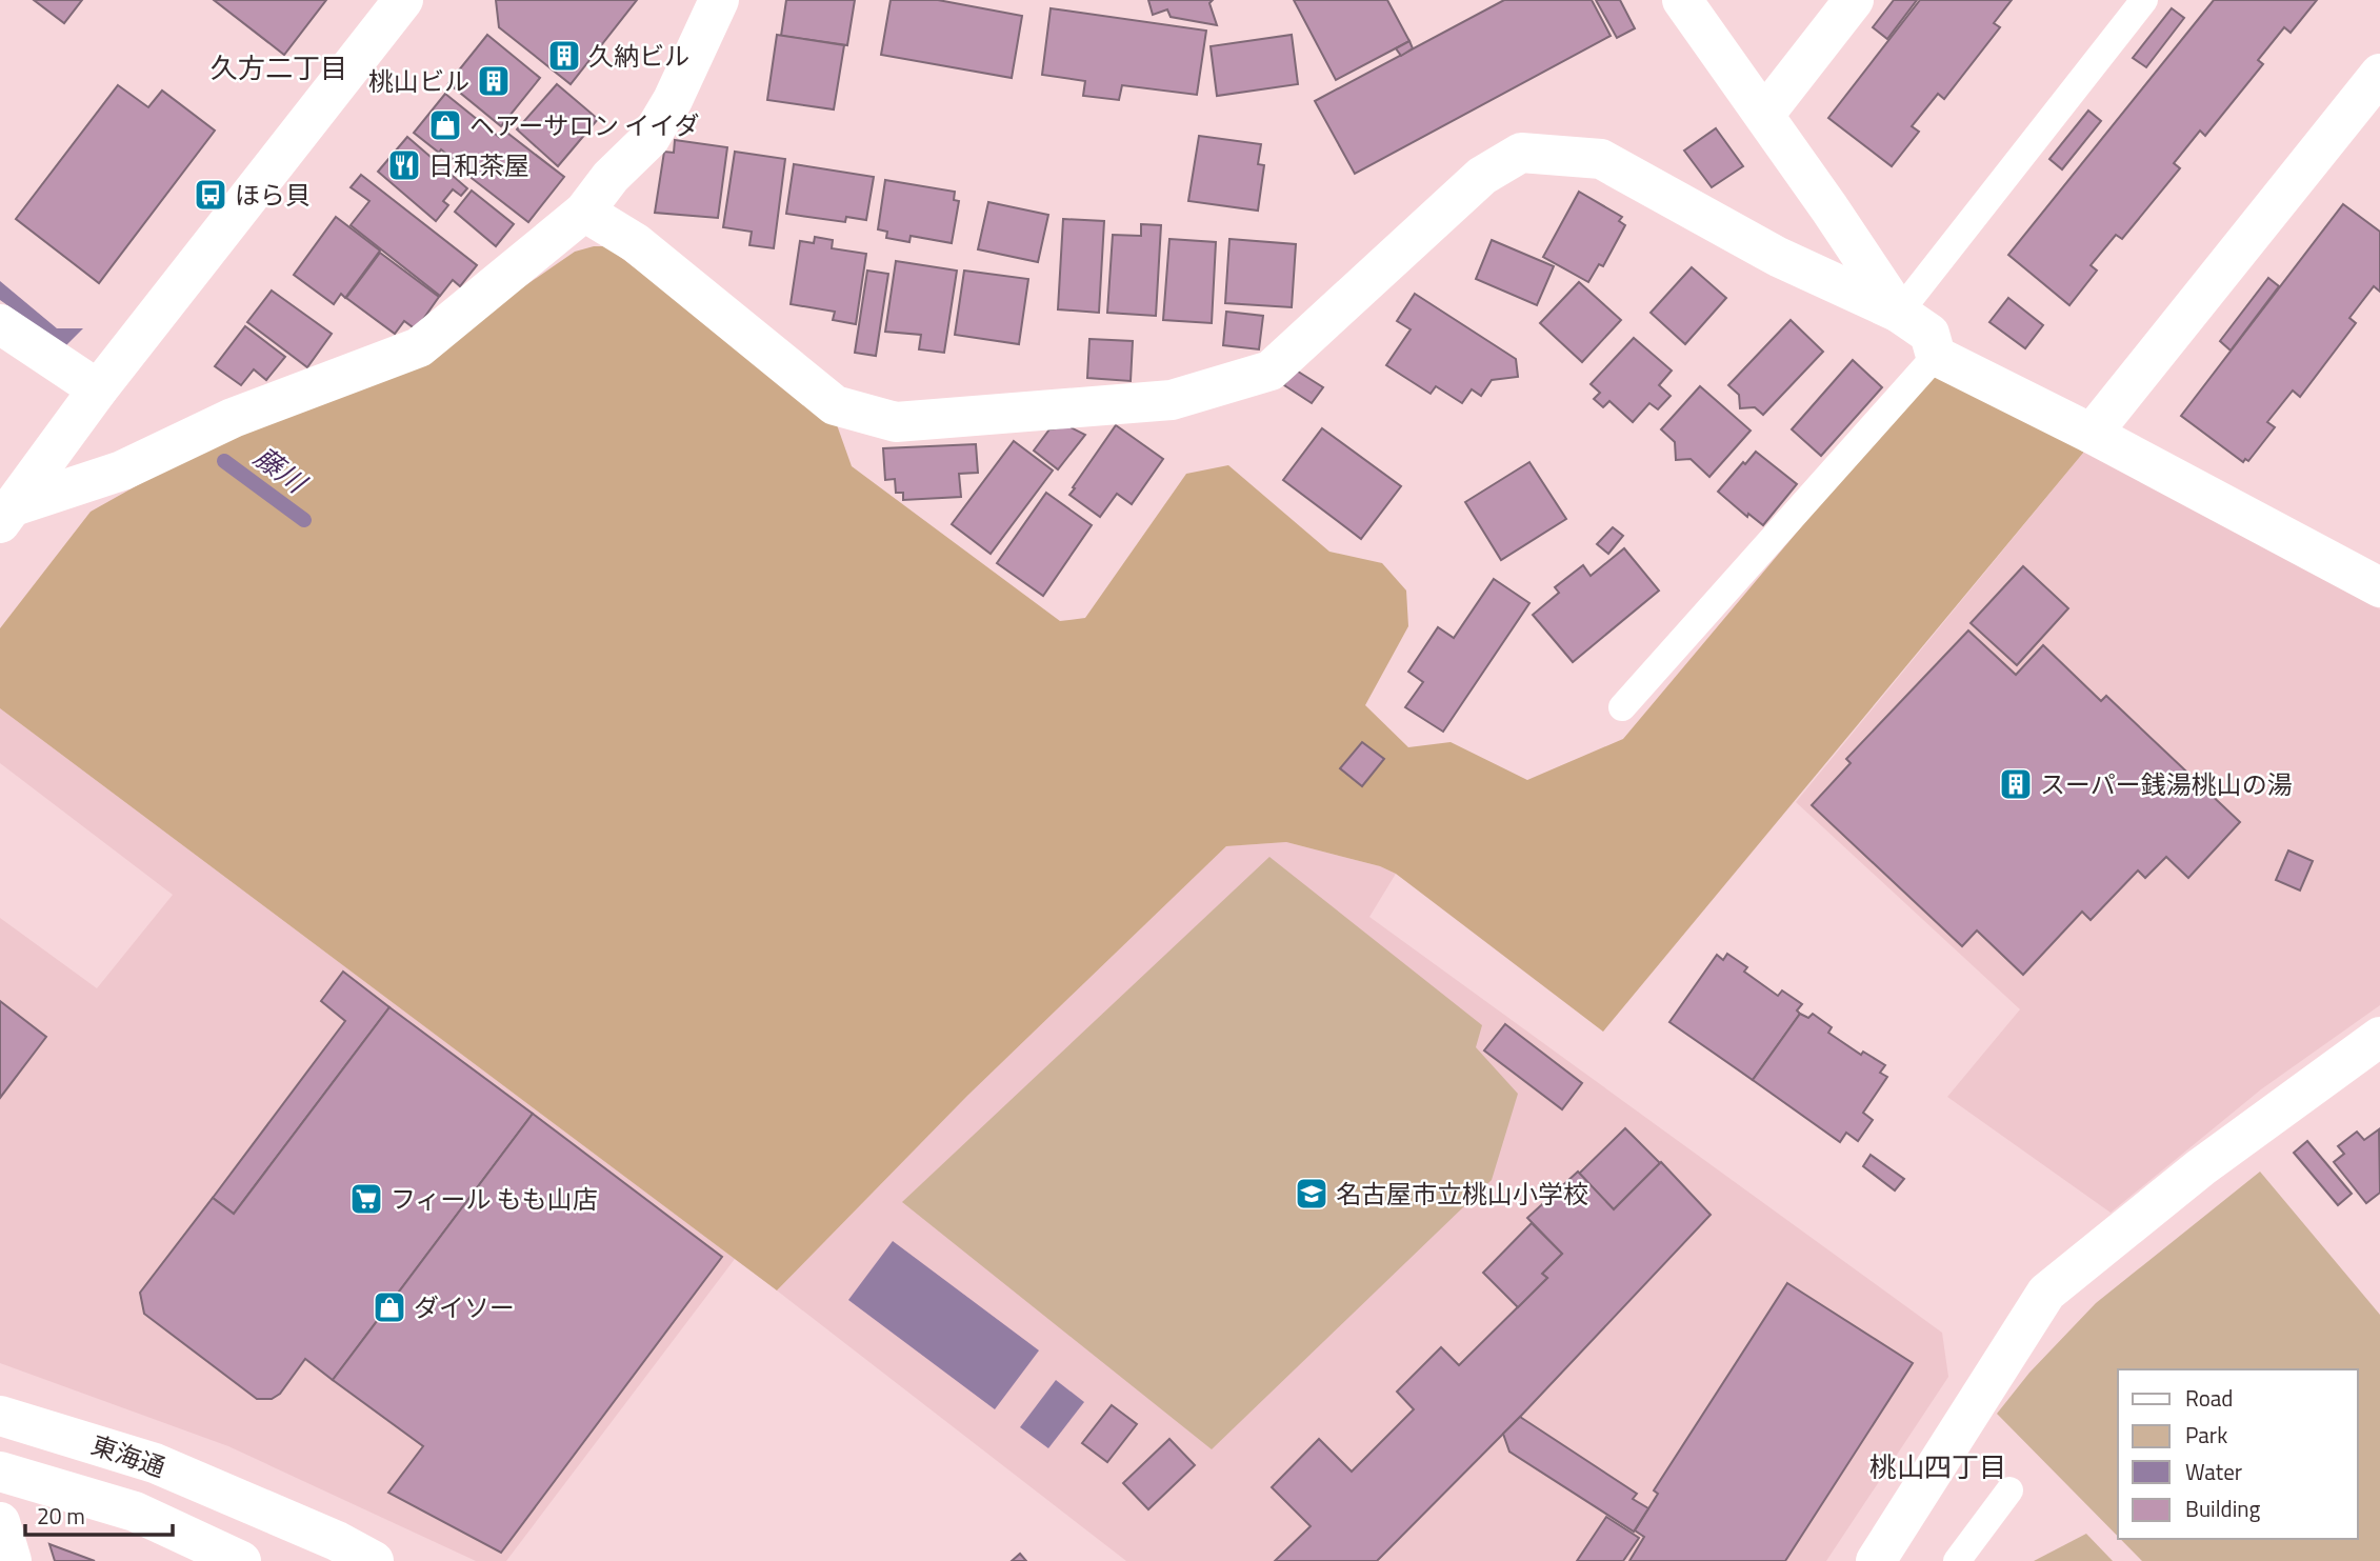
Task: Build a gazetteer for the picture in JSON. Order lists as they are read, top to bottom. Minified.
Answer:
{"streets":{"street":["東海通"]},"districts":["久方二丁目","桃山四丁目"],"water":["藤川"],"places":{"building":["久納ビル","桃山ビル","スーパー銭湯桃山の湯"],"shop":["ヘアーサロン イイダ","ダイソー"],"restaurant":["日和茶屋"],"bus stop":["ほら貝"],"school or university":["名古屋市立桃山小学校"],"supermarket":["フィール もも山店"]},"legend":["Road","Park","Water","Building"],"scale_bar":"20 m"}
